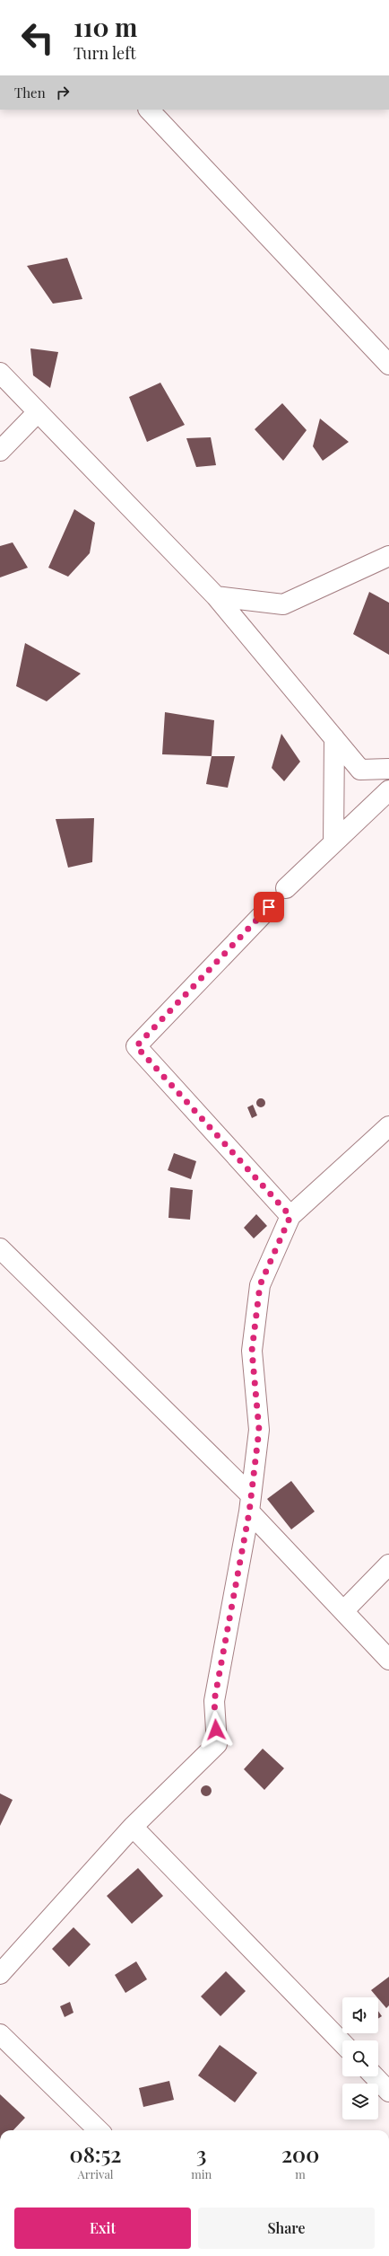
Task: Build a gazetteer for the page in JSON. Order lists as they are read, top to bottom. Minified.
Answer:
{"page":{"turn":["110 m","Turn left"],"then":"Then","eta":["08:52","Arrival","3","min","200","m"],"buttons":["Exit","Share"]}}
